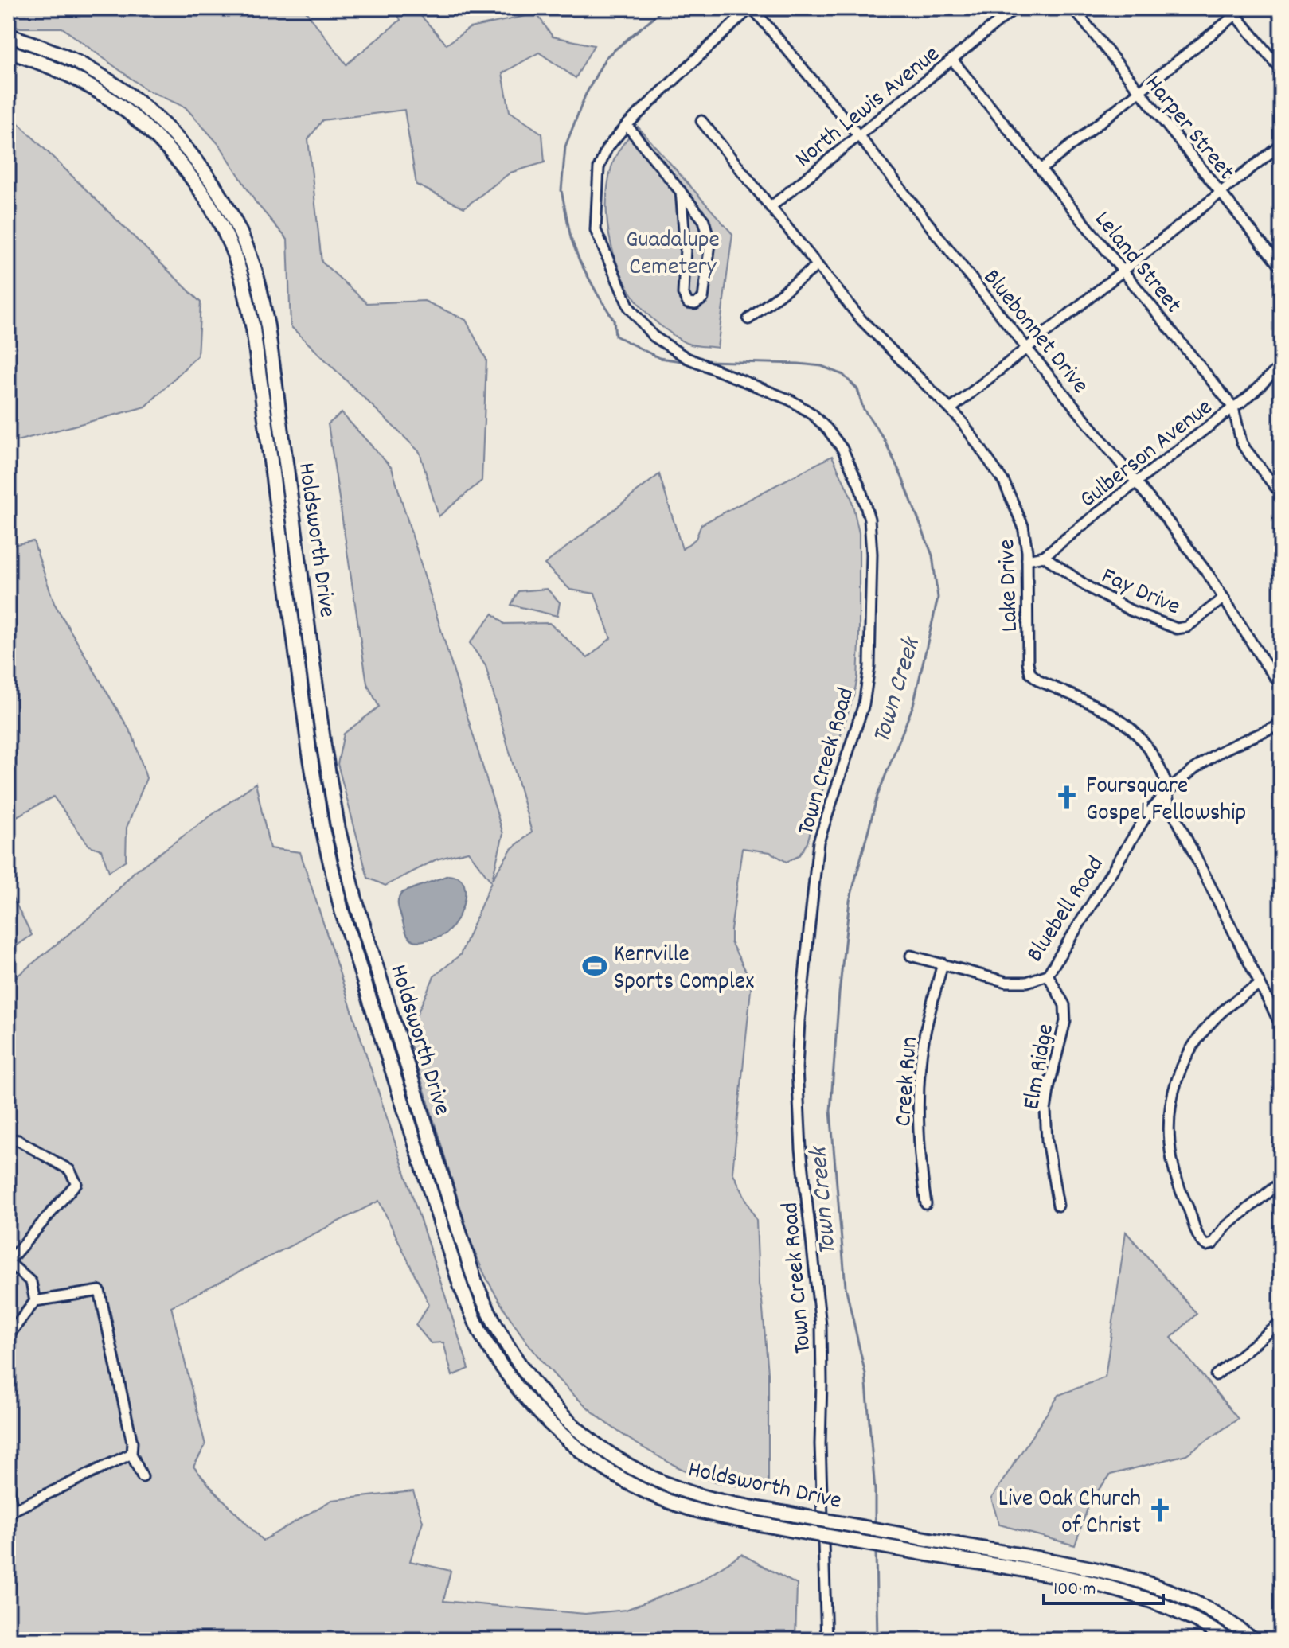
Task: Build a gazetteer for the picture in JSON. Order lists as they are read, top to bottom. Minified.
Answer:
{"streets":{"main road":["Holdsworth Drive"],"street":["North Lewis Avenue","Harper Street","Leland Street","Bluebonnet Drive","Gulberson Avenue","Lake Drive","Fay Drive","Town Creek Road","Bluebell Road","Elm Ridge","Creek Run"]},"crossings":[["North Lewis Avenue","Leland Street"],["North Lewis Avenue","Bluebonnet Drive"],["North Lewis Avenue","Lake Drive"],["Leland Street","Gulberson Avenue"],["Bluebonnet Drive","Gulberson Avenue"],["Bluebonnet Drive","Fay Drive"],["Bluebonnet Drive","Town Creek Road"],["Gulberson Avenue","Lake Drive"],["Gulberson Avenue","Fay Drive"],["Lake Drive","Bluebell Road"],["Bluebell Road","Elm Ridge"],["Bluebell Road","Creek Run"]],"water":["Town Creek"],"parks":["Guadalupe Cemetery"],"places":{"church":["Foursquare Gospel Fellowship","Live Oak Church of Christ"],"sports":["Kerrville Sports Complex"]},"scale_bar":"100 m"}
